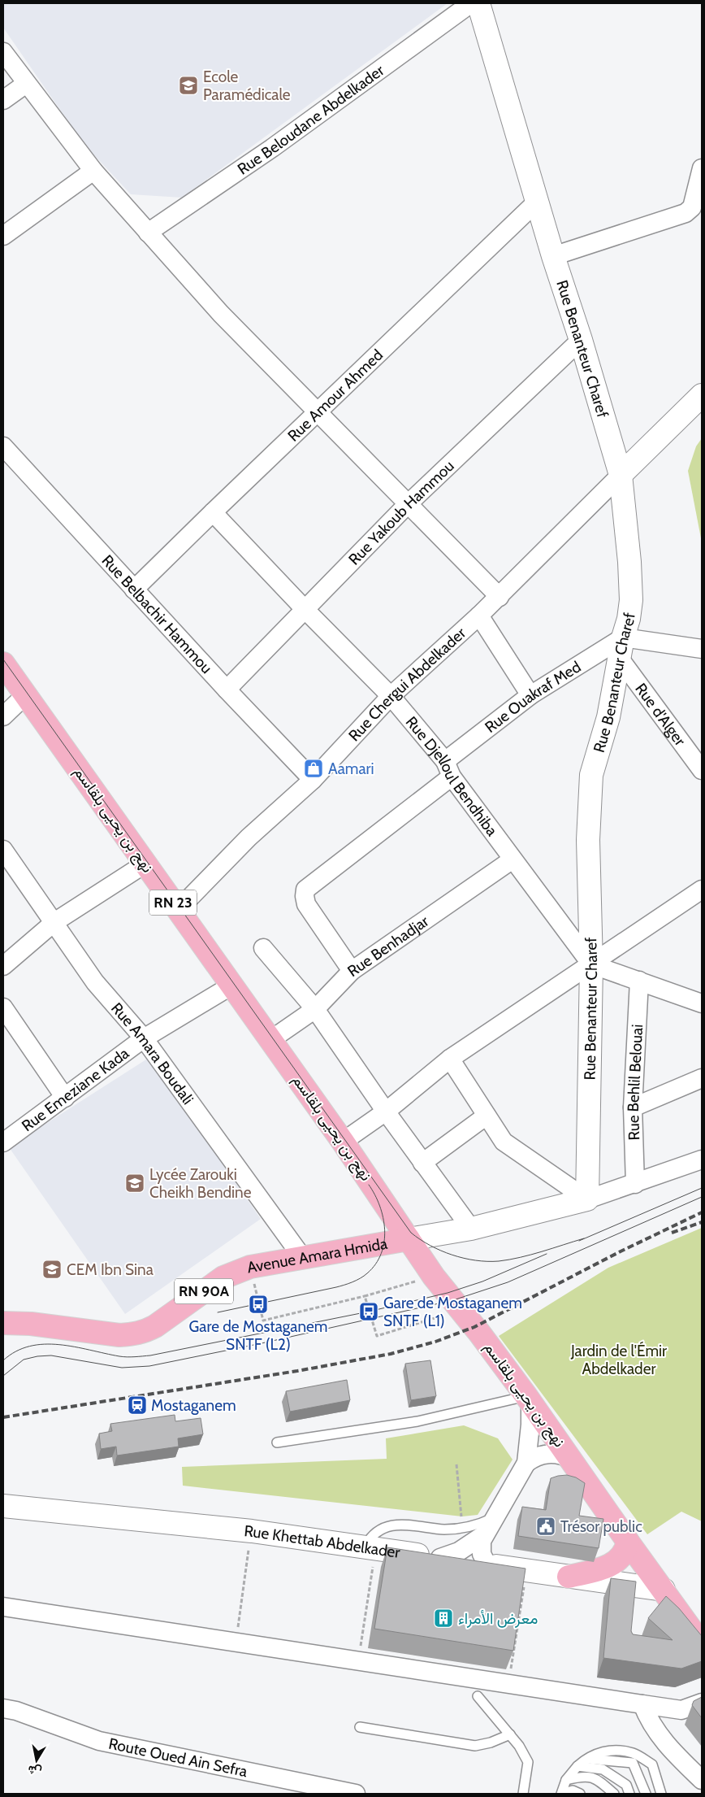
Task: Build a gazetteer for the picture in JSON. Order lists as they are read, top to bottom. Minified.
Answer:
{"streets":{"main road":["Rue Benanteur Charef","نهج بن يحيى بلقاسم","RN 23","Avenue Amara Hmida","RN 90A","Rue Khettab Abdelkader"],"street":["Rue Beloudane Abdelkader","Rue Amour Ahmed","Rue Yakoub Hammou","Rue Belbachir Hammou","Rue Chergui Abdelkader","Rue Ouakraf Med","Rue d'Alger","Rue Djelloul Bendhiba","Rue Benhadjar","Rue Amara Boudali","Rue Behlil Belouai","Rue Emeziane Kada","Route Oued Ain Sefra"]},"crossings":[["Rue Benanteur Charef","Rue Amour Ahmed"],["Rue Benanteur Charef","Rue Yakoub Hammou"],["Rue Benanteur Charef","Rue Chergui Abdelkader"],["Rue Benanteur Charef","Rue Ouakraf Med"],["Rue Benanteur Charef","Rue d'Alger"],["Rue Benanteur Charef","Rue Djelloul Bendhiba"],["Rue Amour Ahmed","Rue Belbachir Hammou"],["Rue Amour Ahmed","Rue Djelloul Bendhiba"],["Rue Yakoub Hammou","Rue Belbachir Hammou"],["Rue Yakoub Hammou","Rue Djelloul Bendhiba"],["Rue Belbachir Hammou","Rue Chergui Abdelkader"],["Rue Chergui Abdelkader","Rue Djelloul Bendhiba"],["Rue Chergui Abdelkader","نهج بن يحيى بلقاسم"],["Rue Ouakraf Med","Rue d'Alger"],["Rue Ouakraf Med","Rue Djelloul Bendhiba"],["Rue Ouakraf Med","Rue Benhadjar"],["Rue Djelloul Bendhiba","Rue Benhadjar"],["نهج بن يحيى بلقاسم","RN 23"],["نهج بن يحيى بلقاسم","Rue Benhadjar"],["نهج بن يحيى بلقاسم","Rue Emeziane Kada"],["نهج بن يحيى بلقاسم","Avenue Amara Hmida"],["نهج بن يحيى بلقاسم","Rue Khettab Abdelkader"],["RN 23","Rue Khettab Abdelkader"],["Rue Amara Boudali","Rue Emeziane Kada"],["Rue Amara Boudali","Avenue Amara Hmida"]],"parks":["Jardin de l'Émir Abdelkader"],"places":{"school or university":["Ecole Paramédicale","Lycée Zarouki Cheikh Bendine","CEM Ibn Sina"],"shop":["Aamari"],"bus stop":["Gare de Mostaganem SNTF (L2)","Gare de Mostaganem SNTF (L1)"],"station":["Mostaganem"],"public building":["Trésor public"],"building":["معرض الأمراء"]},"north":"bottom"}
